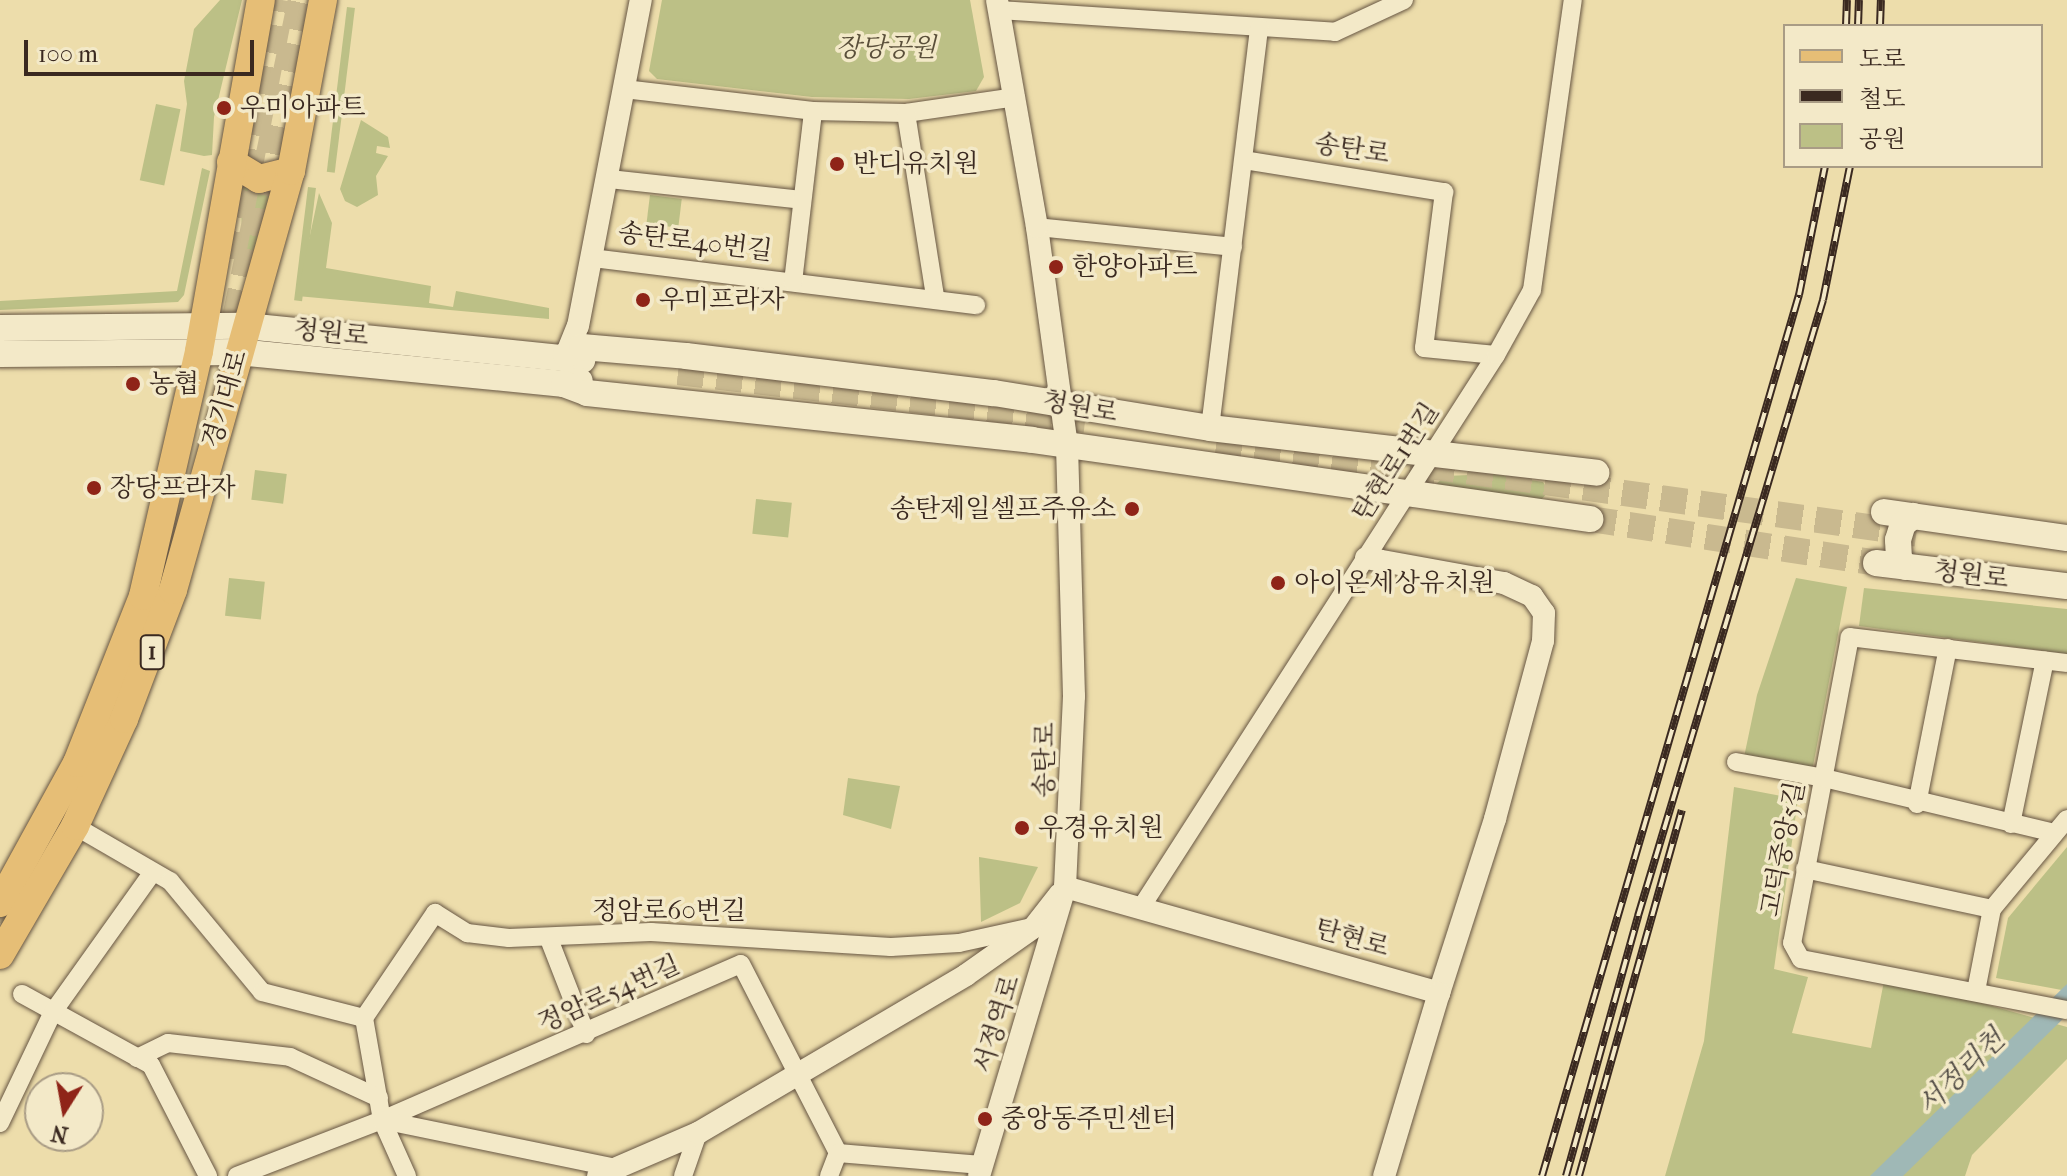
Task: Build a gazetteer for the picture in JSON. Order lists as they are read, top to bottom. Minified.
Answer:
{"streets":{"main road":["청원로","경기대로","1"],"street":["송탄로","송탄로40번길","탄현로1번길","고덕중앙5길","정암로60번길","탄현로","정암로54번길","서정역로"]},"crossings":[["송탄로","청원로"],["송탄로","탄현로1번길"],["송탄로","탄현로"],["송탄로","서정역로"],["송탄로40번길","청원로"],["청원로","경기대로"],["청원로","탄현로1번길"],["탄현로1번길","탄현로"],["탄현로","서정역로"]],"water":["서정리천"],"parks":["장당공원"],"places":["우미아파트","반디유치원","한양아파트","우미프라자","농협","장당프라자","송탄제일셀프주유소","아이온세상유치원","우경유치원","중앙동주민센터"],"legend":["도로","철도","공원"],"scale_bar":"100 m","north":"bottom"}
